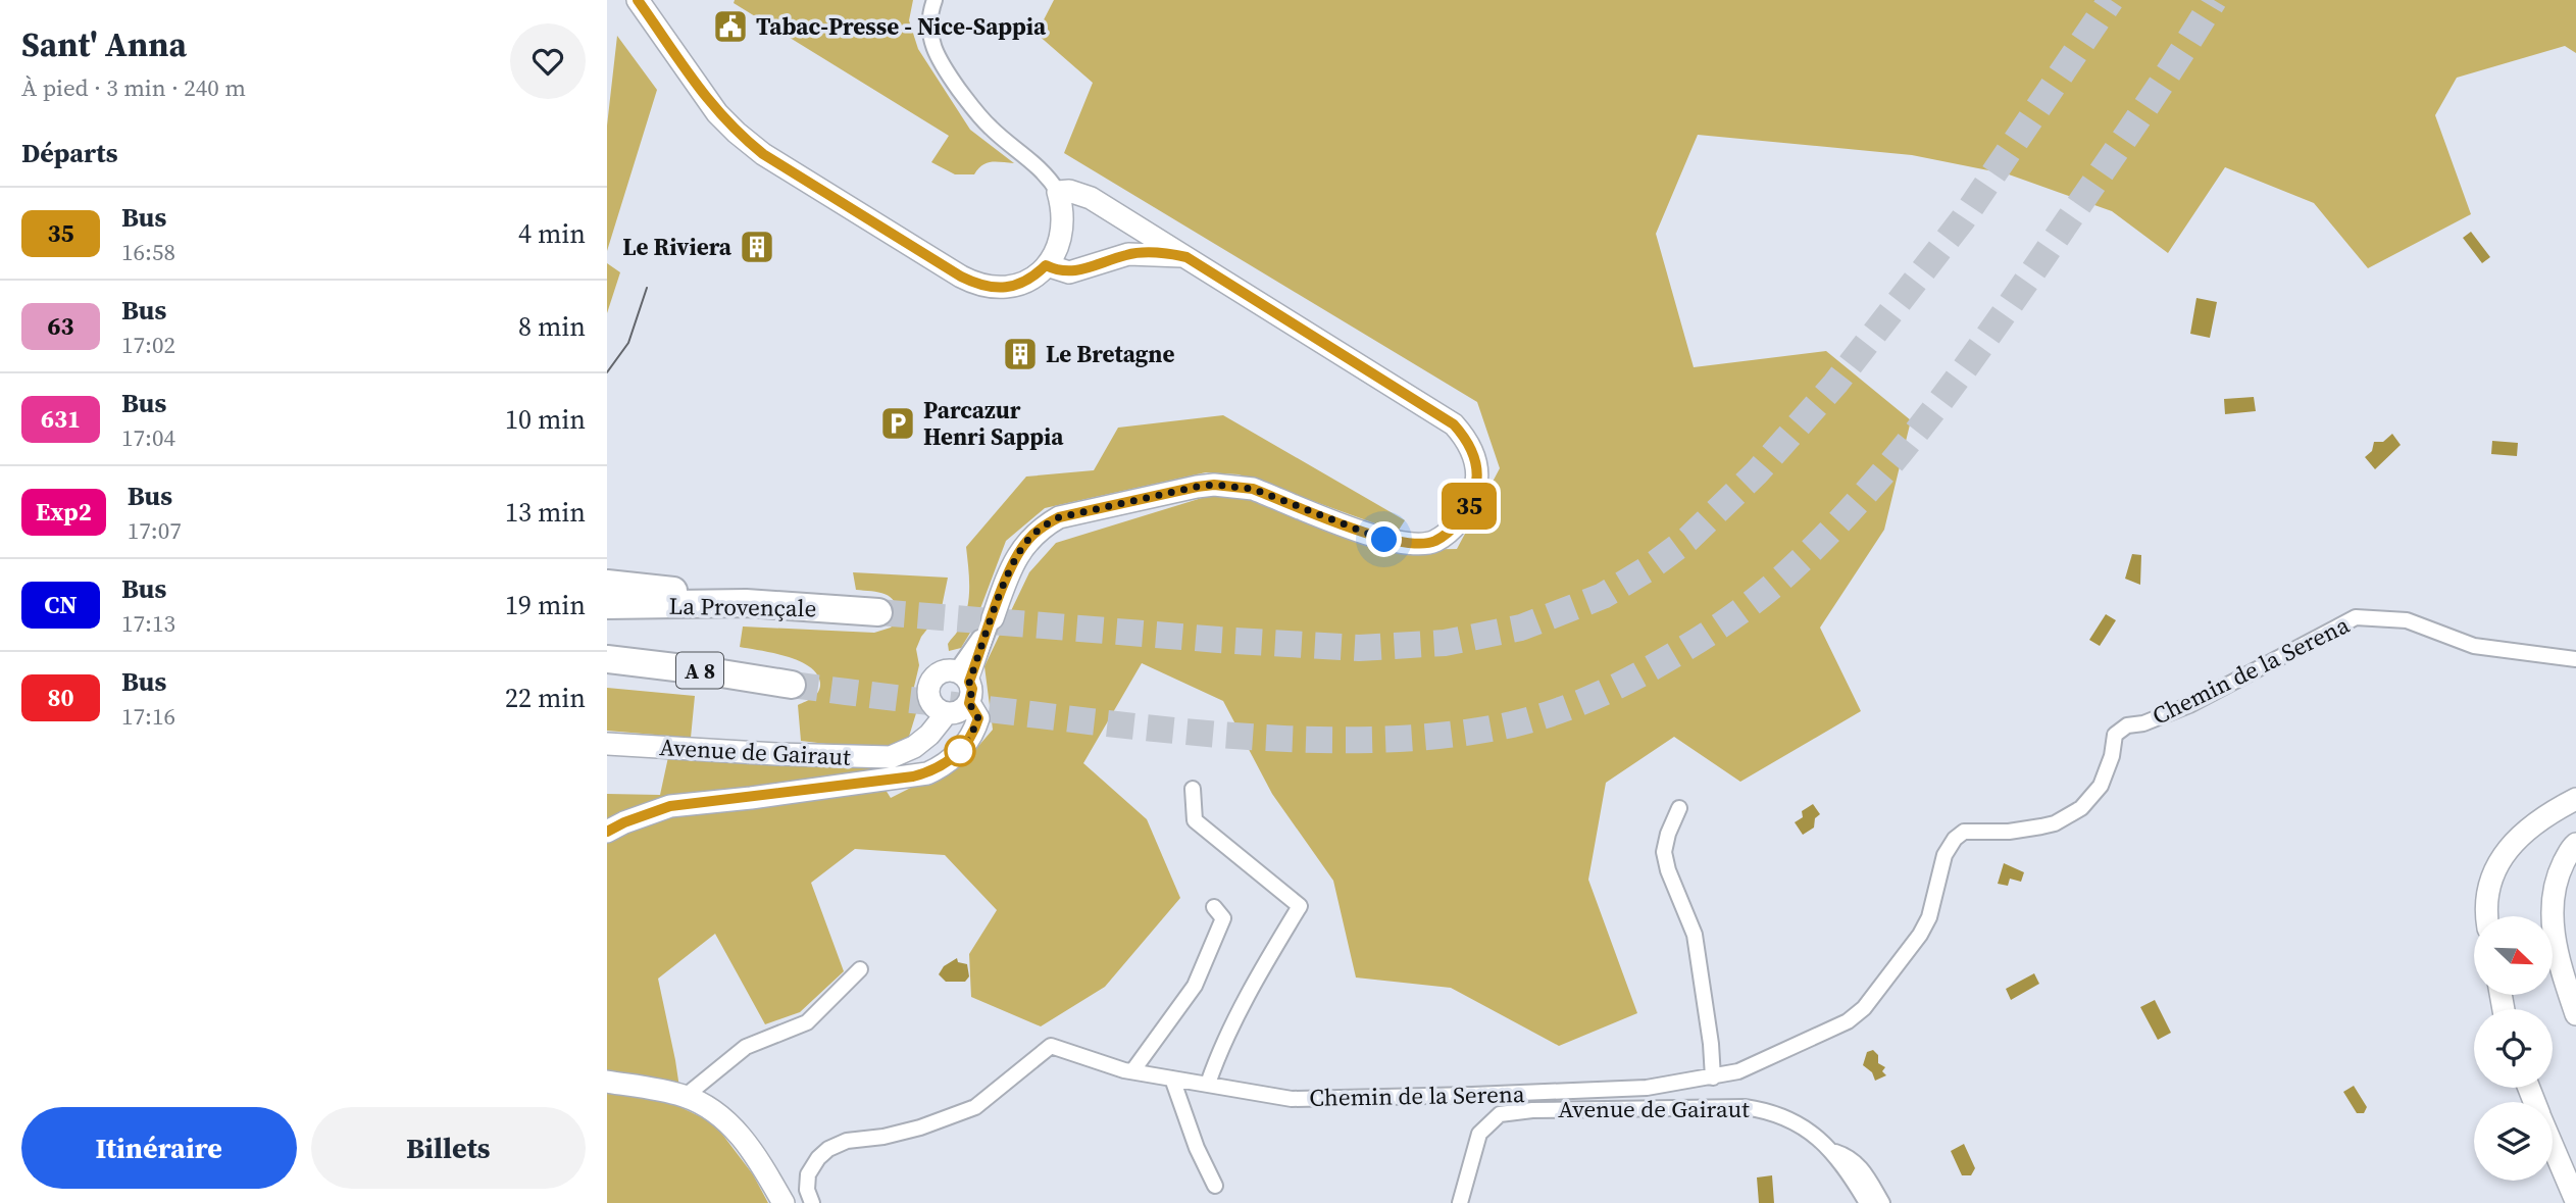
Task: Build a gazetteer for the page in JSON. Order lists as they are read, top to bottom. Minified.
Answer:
{"streets":{"highway":["La Provençale","A 8"],"street":["Chemin de la Serena","Avenue de Gairaut"]},"places":{"public building":["Tabac-Presse - Nice-Sappia"],"building":["Le Riviera","Le Bretagne"],"parking":["Parcazur Henri Sappia"]},"lines":["bus line 35"],"north":"bottom right","page":{"heading":[["Sant' Anna","À pied · 3 min · 240 m"],"Départs"],"on_map":"35","list":[{"mark":"35","name":"Bus","note":"16:58","value":"4 min"},{"mark":"63","name":"Bus","note":"17:02","value":"8 min"},{"mark":"631","name":"Bus","note":"17:04","value":"10 min"},{"mark":"Exp2","name":"Bus","note":"17:07","value":"13 min"},{"mark":"CN","name":"Bus","note":"17:13","value":"19 min"},{"mark":"80","name":"Bus","note":"17:16","value":"22 min"}],"buttons":["Itinéraire","Billets"]}}
